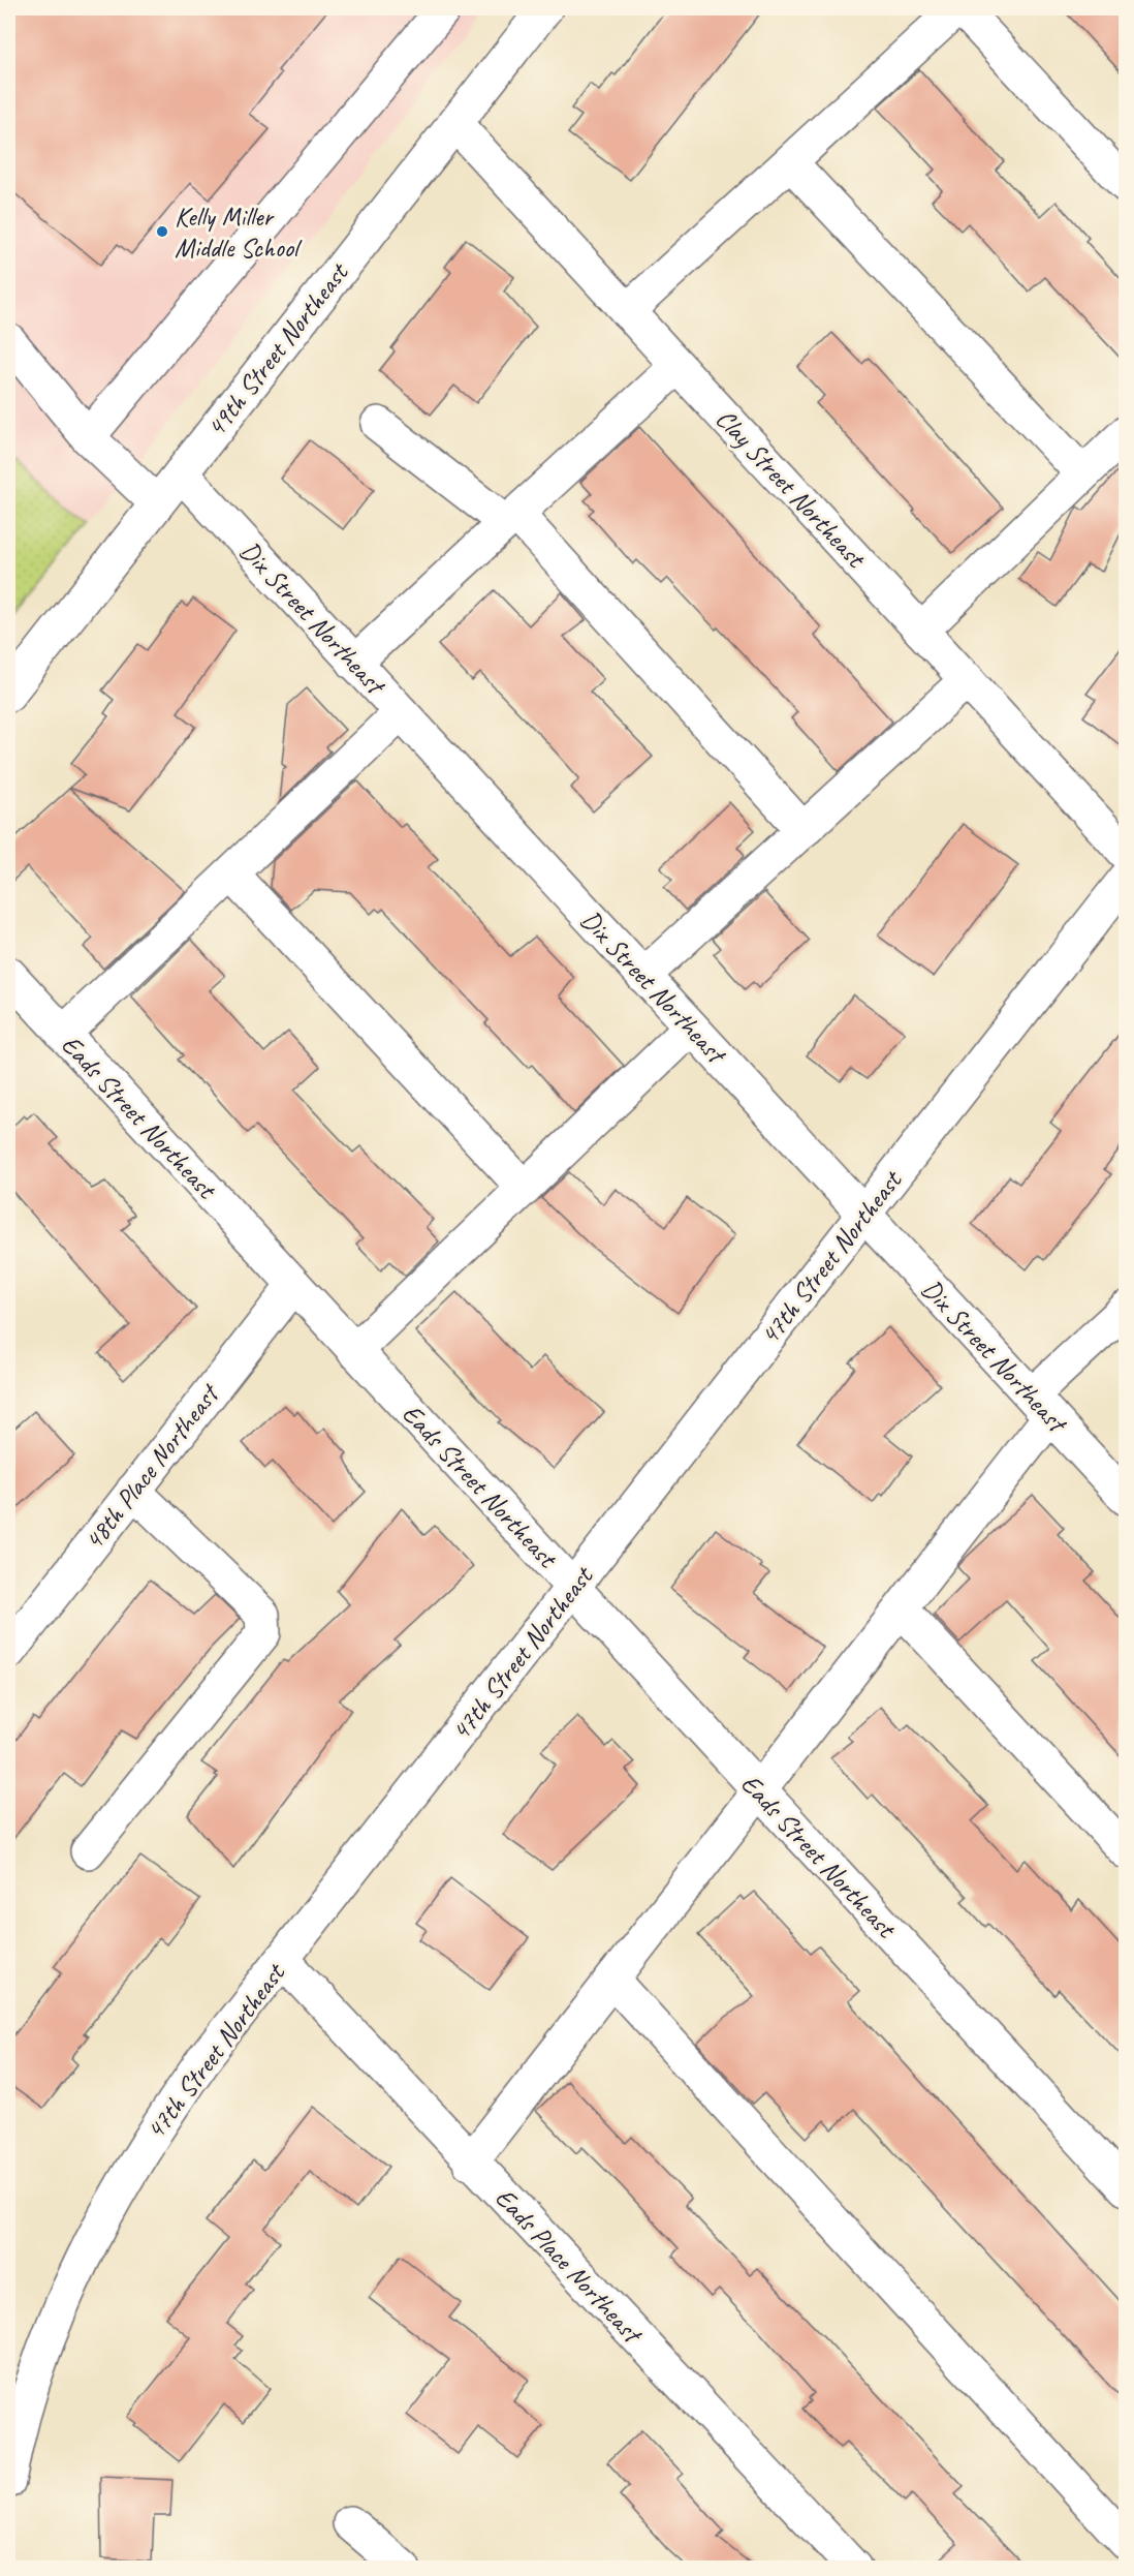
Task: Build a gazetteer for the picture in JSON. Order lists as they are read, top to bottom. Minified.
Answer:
{"streets":{"street":["49th Street Northeast","Clay Street Northeast","Dix Street Northeast","Eads Street Northeast","47th Street Northeast","48th Place Northeast","Eads Place Northeast"]},"crossings":[["49th Street Northeast","Clay Street Northeast"],["49th Street Northeast","Dix Street Northeast"],["Dix Street Northeast","47th Street Northeast"],["Eads Street Northeast","47th Street Northeast"],["Eads Street Northeast","48th Place Northeast"],["47th Street Northeast","Eads Place Northeast"]],"places":["Kelly Miller Middle School"]}
